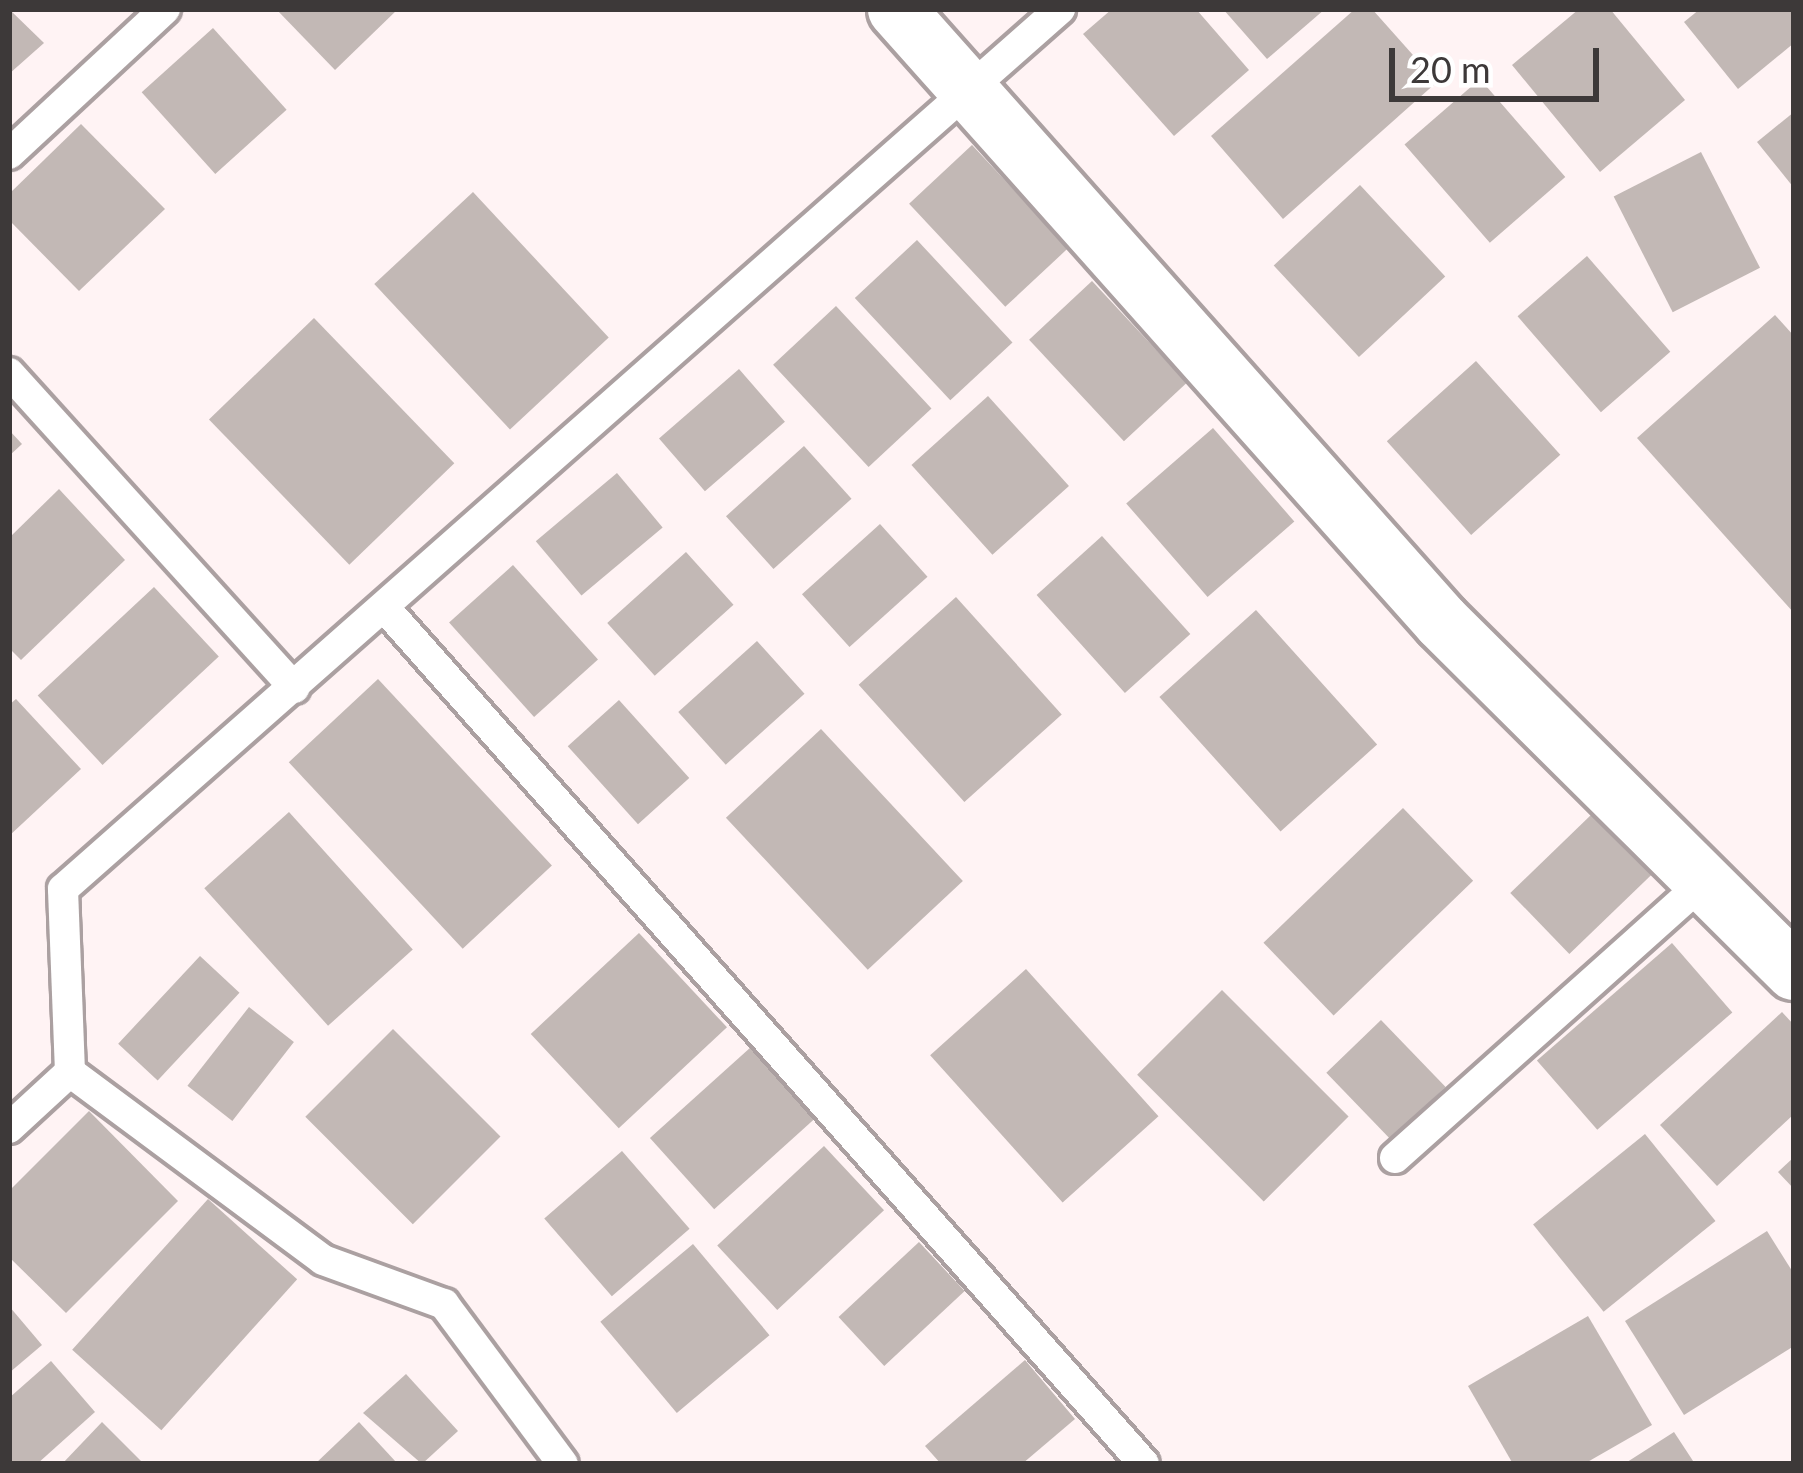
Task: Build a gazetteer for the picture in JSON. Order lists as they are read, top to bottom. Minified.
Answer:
{"scale_bar":"20 m"}
